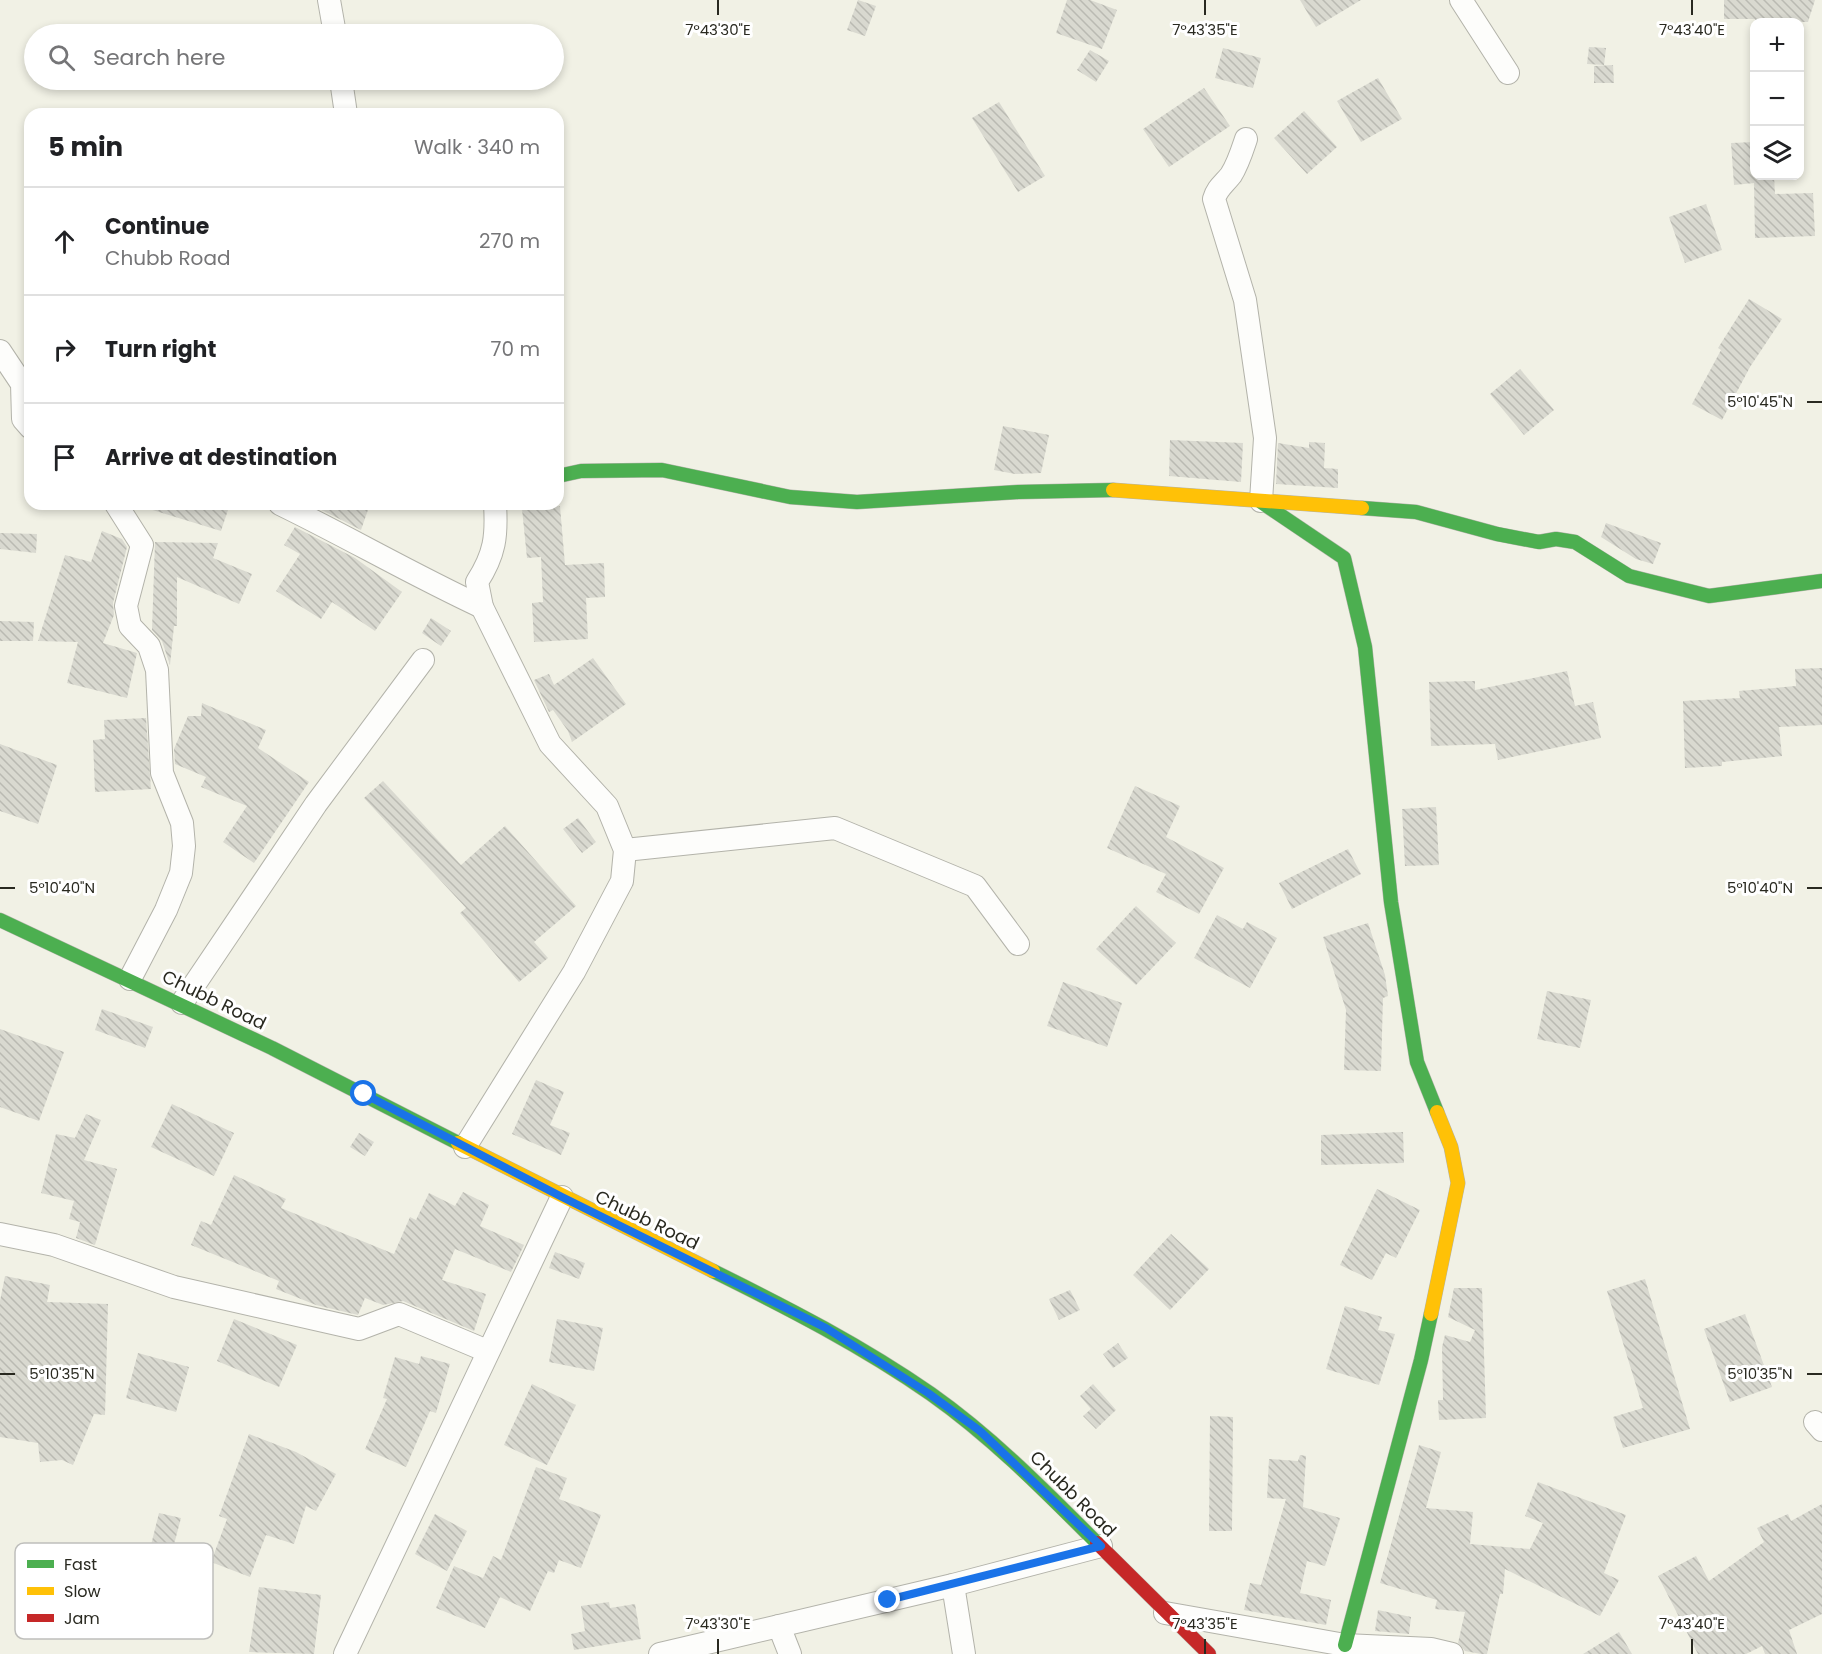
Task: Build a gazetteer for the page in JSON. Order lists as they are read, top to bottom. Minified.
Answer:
{"streets":{"street":["Chubb Road"]},"legend":["Fast","Slow","Jam"],"page":{"map_buttons":["+","−"],"search":"Search here","heading":["5 min","Walk · 340 m"],"list":[["Continue","Chubb Road","270 m"],["Turn right","70 m"],"Arrive at destination"]},"coordinates":["7°43'30\"E","7°43'35\"E","7°43'40\"E","5°10'45\"N","5°10'40\"N","5°10'35\"N"]}
